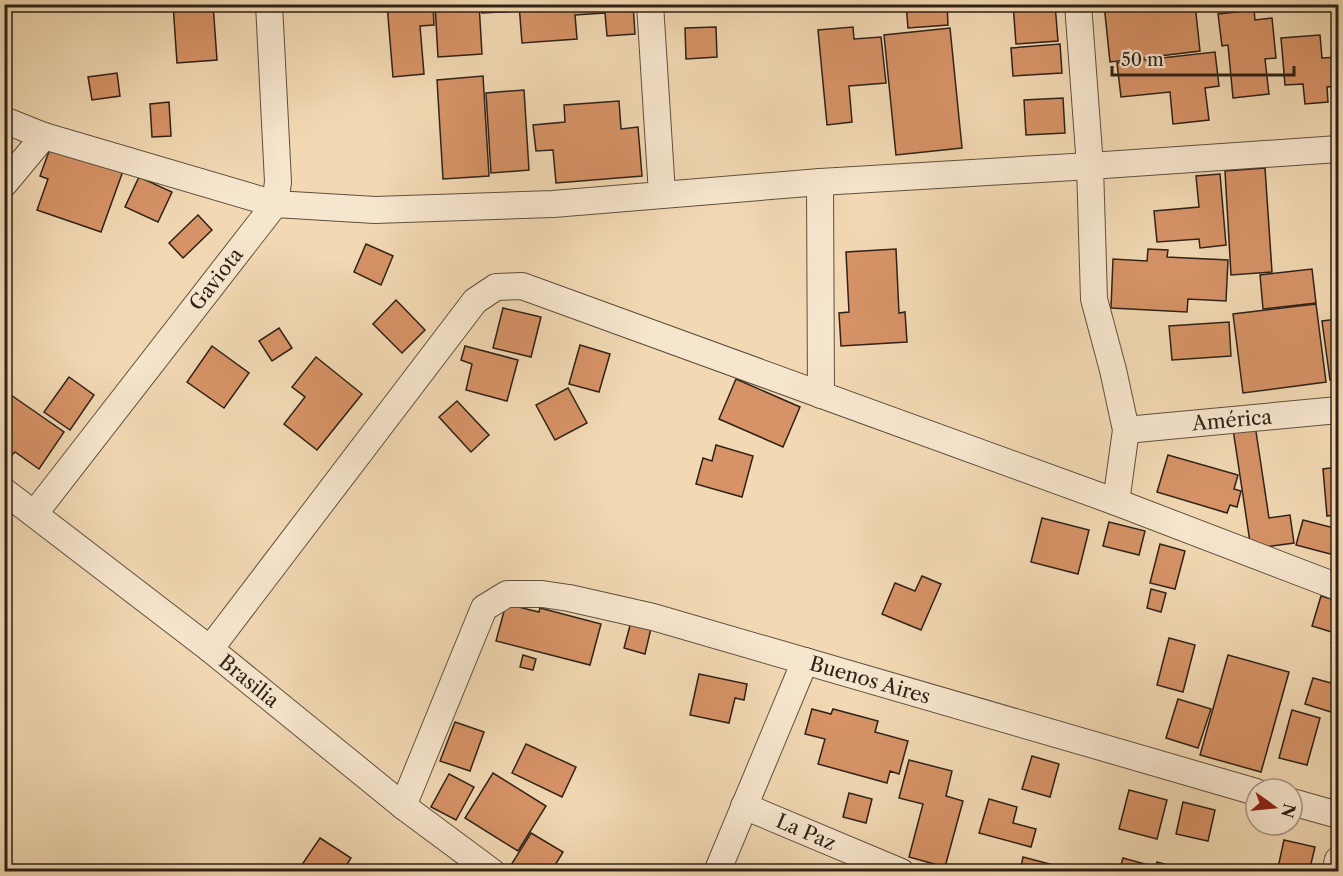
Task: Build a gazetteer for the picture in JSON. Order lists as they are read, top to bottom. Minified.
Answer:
{"streets":{"street":["Gaviota","América","Buenos Aires","Brasilia","La Paz"]},"crossings":[["Gaviota","Brasilia"],["Buenos Aires","Brasilia"]],"scale_bar":"50 m","north":"right"}
